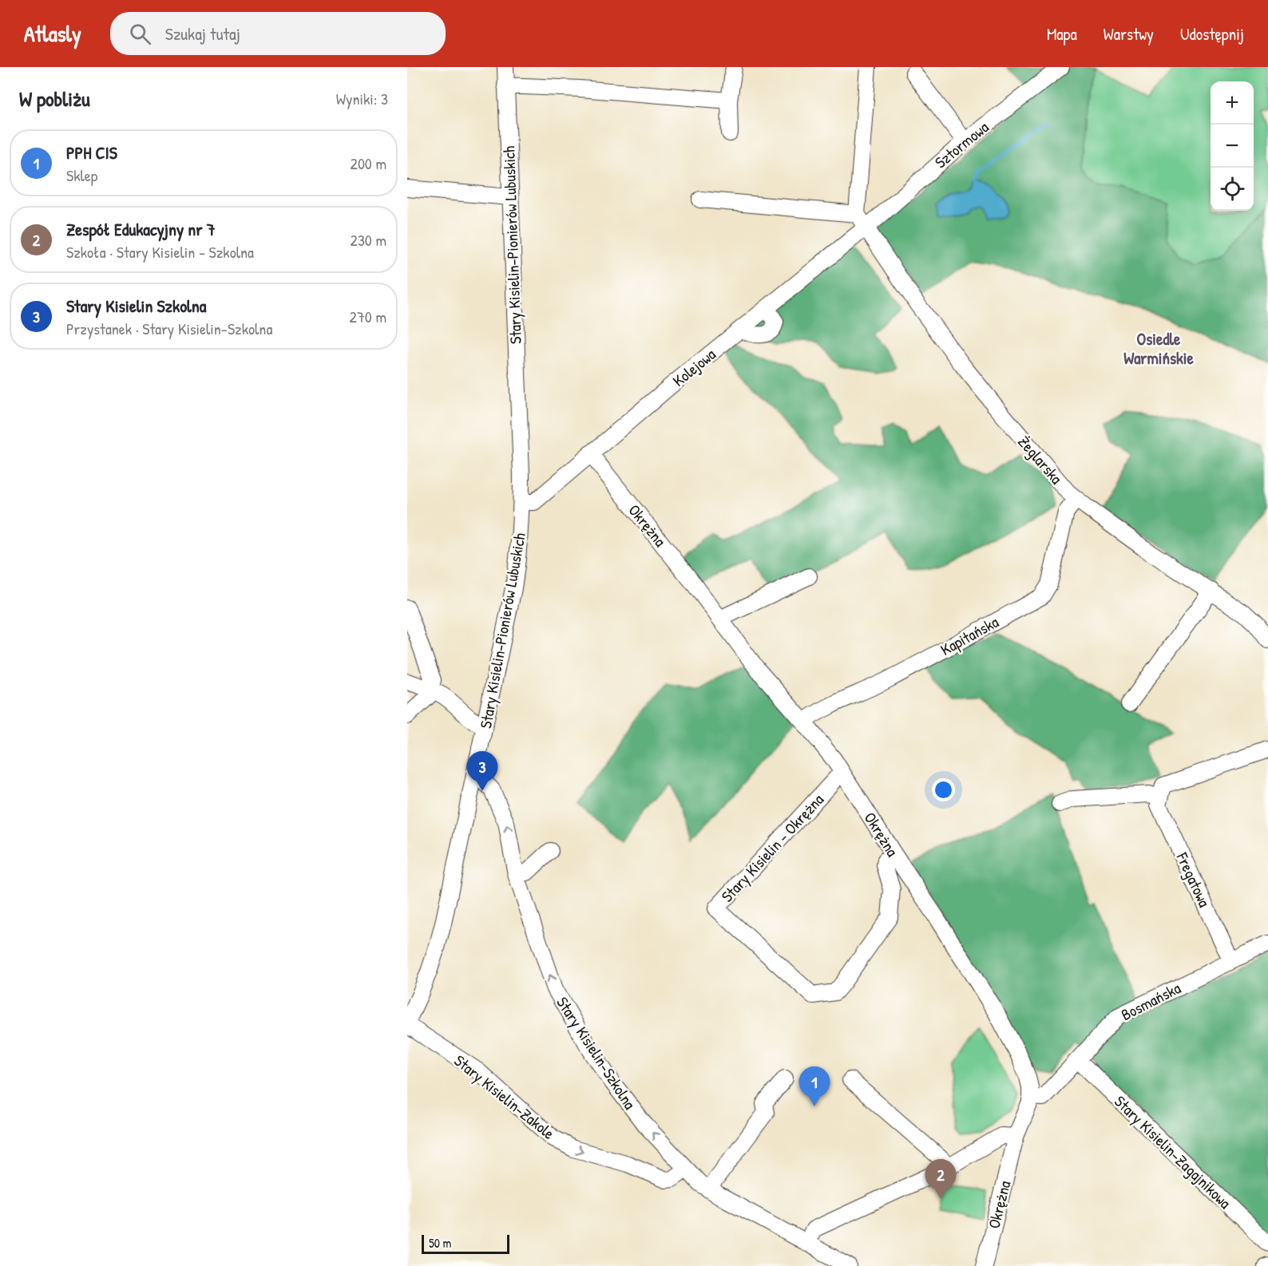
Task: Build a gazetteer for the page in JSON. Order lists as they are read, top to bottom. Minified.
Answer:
{"streets":{"street":["Sztormowa","Stary Kisielin-Pionierów Lubuskich","Kolejowa","Żeglarska","Okrężna","Kapitańska","Stary Kisielin - Okrężna","Fregatowa","Bosmańska","Stary Kisielin-Szkolna","Stary Kisielin-Zakole","Stary Kisielin-Zagajnikowa"]},"crossings":[["Sztormowa","Kolejowa"],["Sztormowa","Żeglarska"],["Stary Kisielin-Pionierów Lubuskich","Kolejowa"],["Stary Kisielin-Pionierów Lubuskich","Stary Kisielin-Szkolna"],["Stary Kisielin-Pionierów Lubuskich","Stary Kisielin-Zakole"],["Kolejowa","Żeglarska"],["Kolejowa","Okrężna"],["Żeglarska","Kapitańska"],["Okrężna","Kapitańska"],["Okrężna","Stary Kisielin - Okrężna"],["Okrężna","Bosmańska"],["Fregatowa","Bosmańska"],["Bosmańska","Stary Kisielin-Zagajnikowa"],["Stary Kisielin-Szkolna","Stary Kisielin-Zakole"]],"one_way":["Stary Kisielin-Szkolna","Stary Kisielin-Zakole"],"districts":["Osiedle Warmińskie"],"scale_bar":"50 m","page":{"header":"Atlasly","search":"Szukaj tutaj","nav":["Mapa","Warstwy","Udostępnij"],"heading":["W pobliżu","Wyniki: 3"],"map_buttons":["+","−"],"list":[{"mark":"1","name":"PPH CIS","note":"Sklep","value":"200 m"},{"mark":"2","name":"Zespół Edukacyjny nr 7","note":"Szkoła · Stary Kisielin - Szkolna","value":"230 m"},{"mark":"3","name":"Stary Kisielin Szkolna","note":"Przystanek · Stary Kisielin-Szkolna","value":"270 m"}],"pins":["3","1","2"],"scale":"50 m"}}
